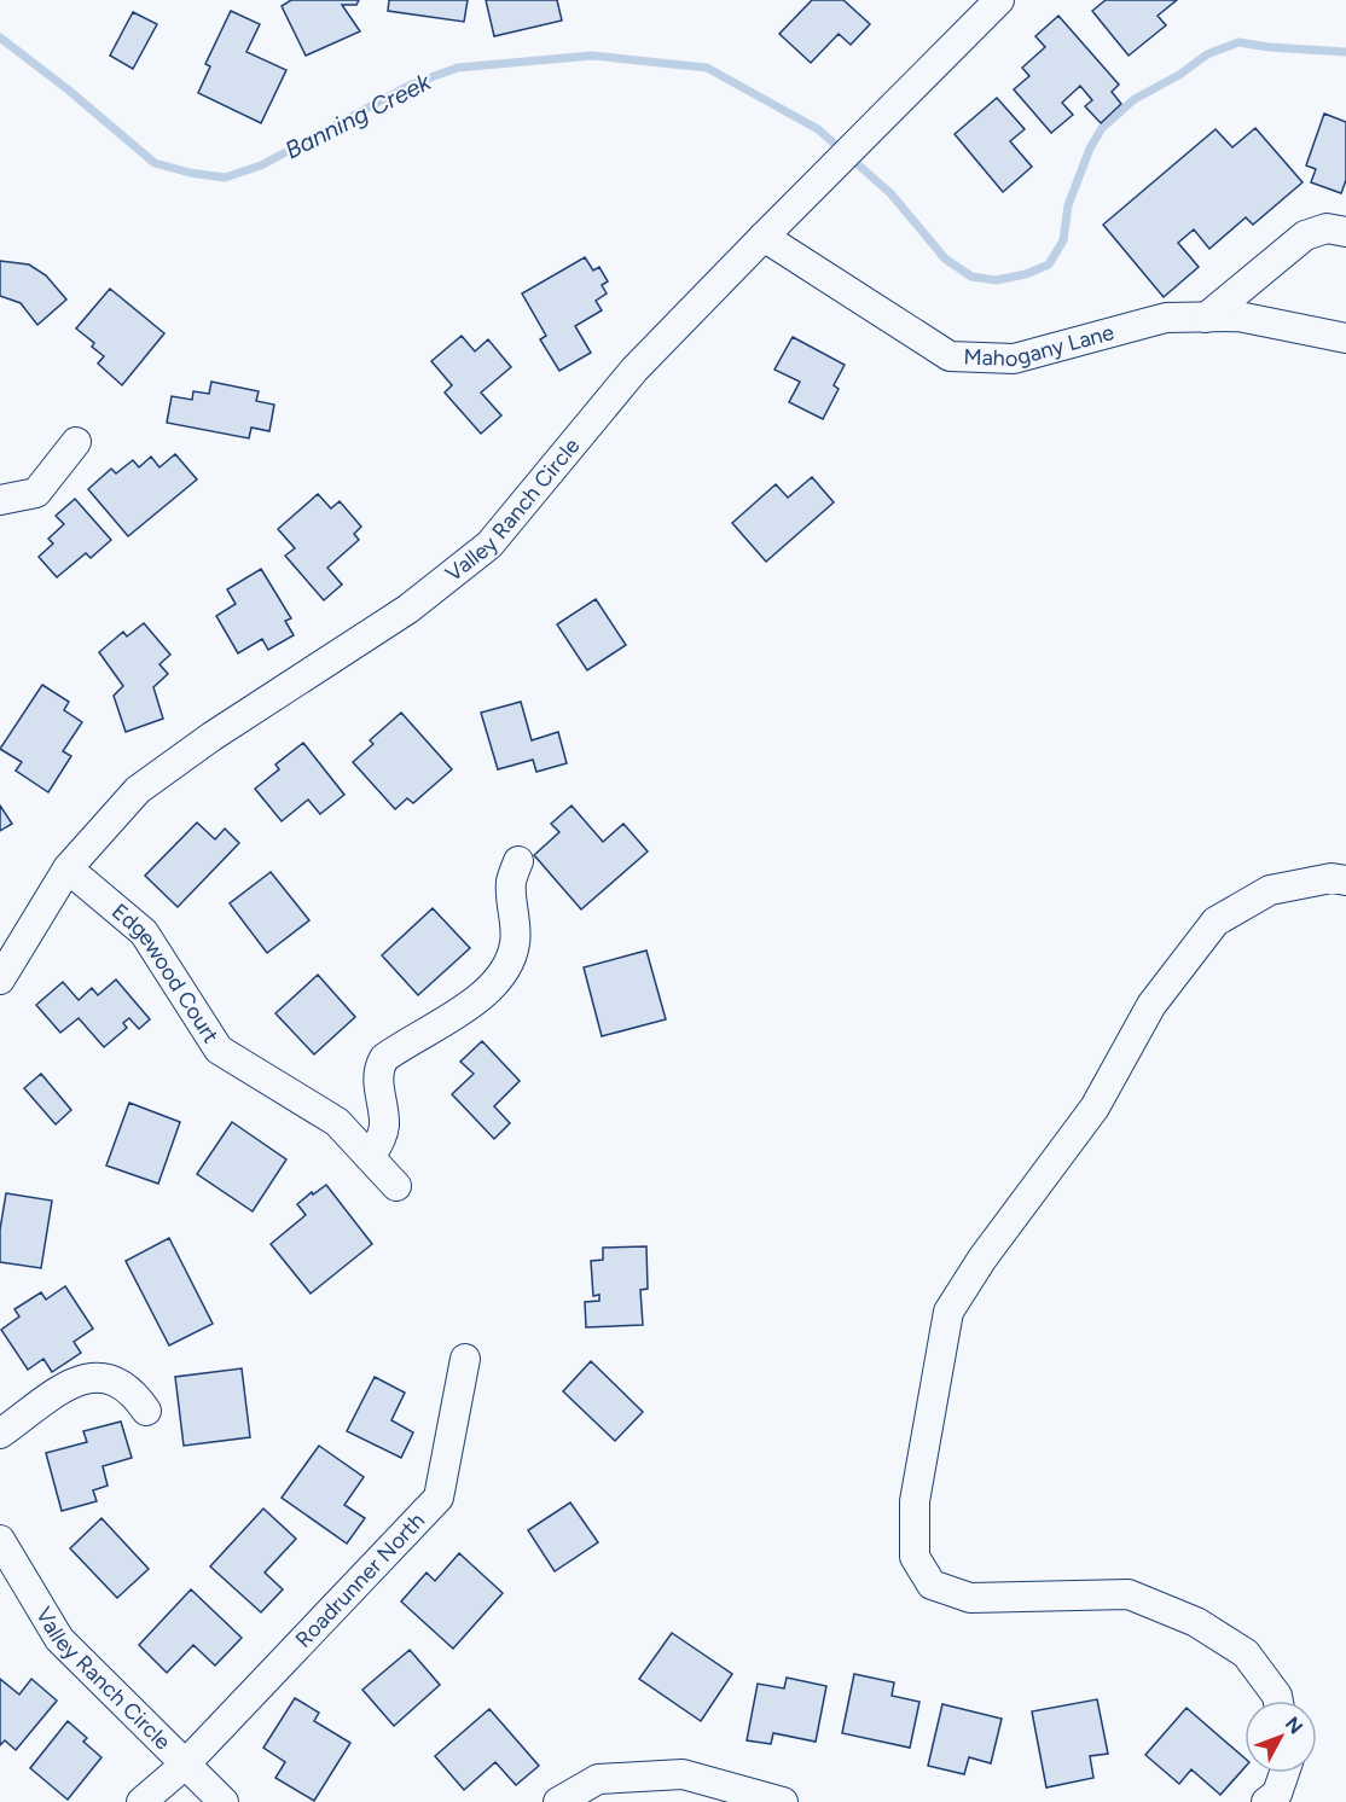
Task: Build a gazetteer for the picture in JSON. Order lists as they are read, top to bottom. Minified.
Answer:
{"streets":{"street":["Mahogany Lane","Valley Ranch Circle","Edgewood Court","Roadrunner North"]},"crossings":[["Mahogany Lane","Valley Ranch Circle"],["Valley Ranch Circle","Edgewood Court"],["Valley Ranch Circle","Roadrunner North"]],"water":["Banning Creek"],"north":"top right"}
